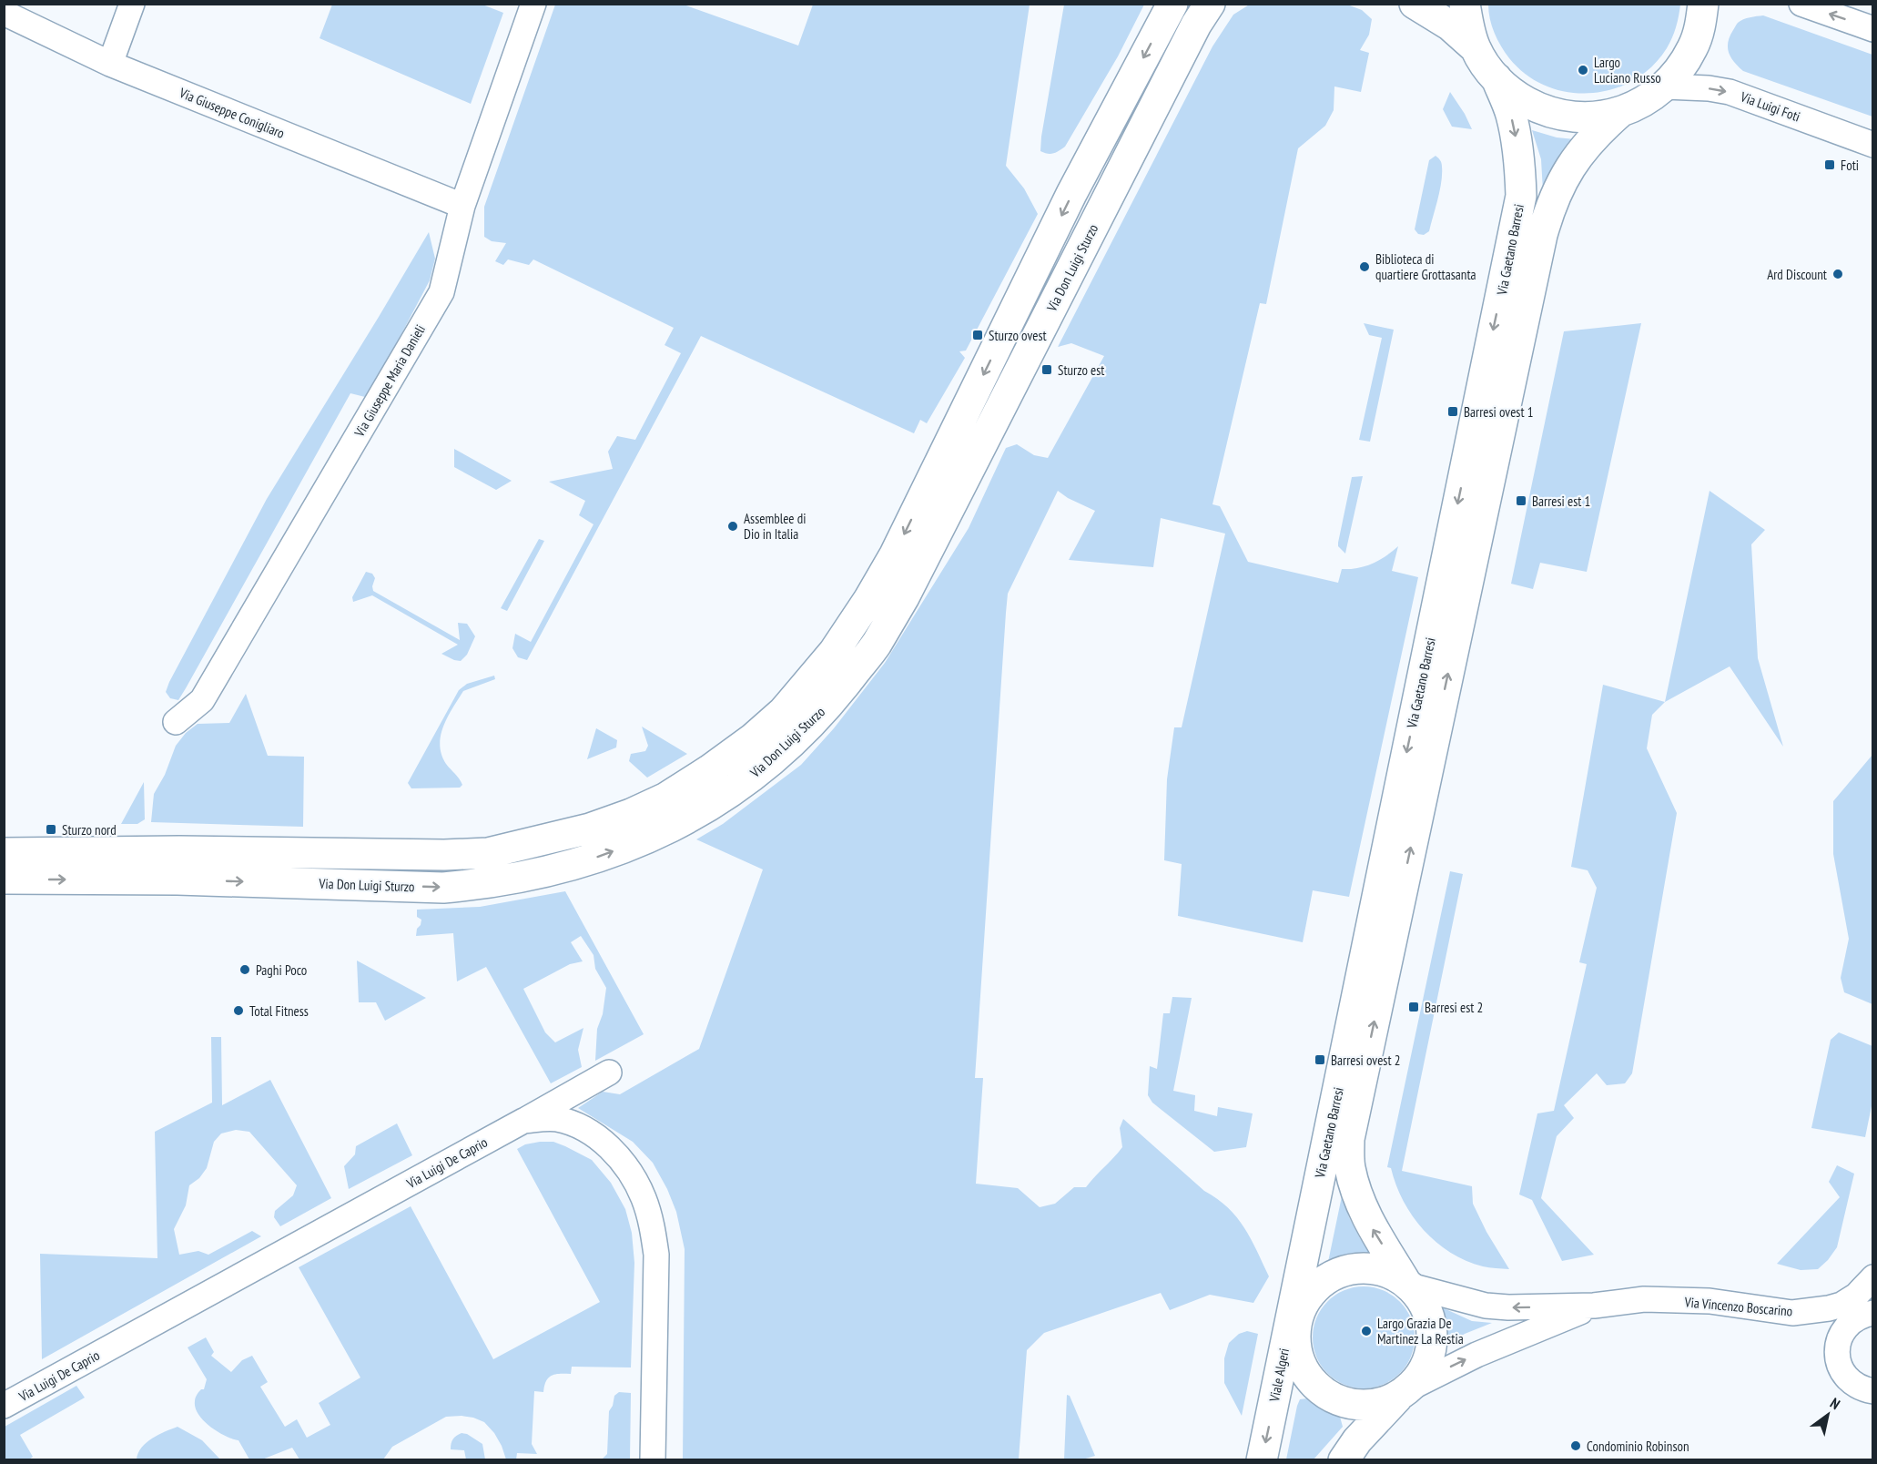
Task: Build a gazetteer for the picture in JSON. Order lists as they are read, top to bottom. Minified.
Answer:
{"streets":{"street":["Via Luigi Foti","Via Giuseppe Conigliaro","Via Gaetano Barresi","Via Don Luigi Sturzo","Via Giuseppe Maria Danieli","Via Luigi De Caprio","Via Vincenzo Boscarino","Viale Algeri"]},"crossings":[["Via Giuseppe Conigliaro","Via Giuseppe Maria Danieli"],["Via Gaetano Barresi","Viale Algeri"]],"one_way":["Viale Algeri"],"places":{"other":["Largo Luciano Russo","Biblioteca di quartiere Grottasanta","Ard Discount","Assemblee di Dio in Italia","Paghi Poco","Total Fitness","Largo Grazia De Martinez La Restia","Condominio Robinson"],"transit":["Foti","Sturzo ovest","Sturzo est","Barresi ovest 1","Barresi est 1","Sturzo nord","Barresi est 2","Barresi ovest 2"]},"north":"top right"}
